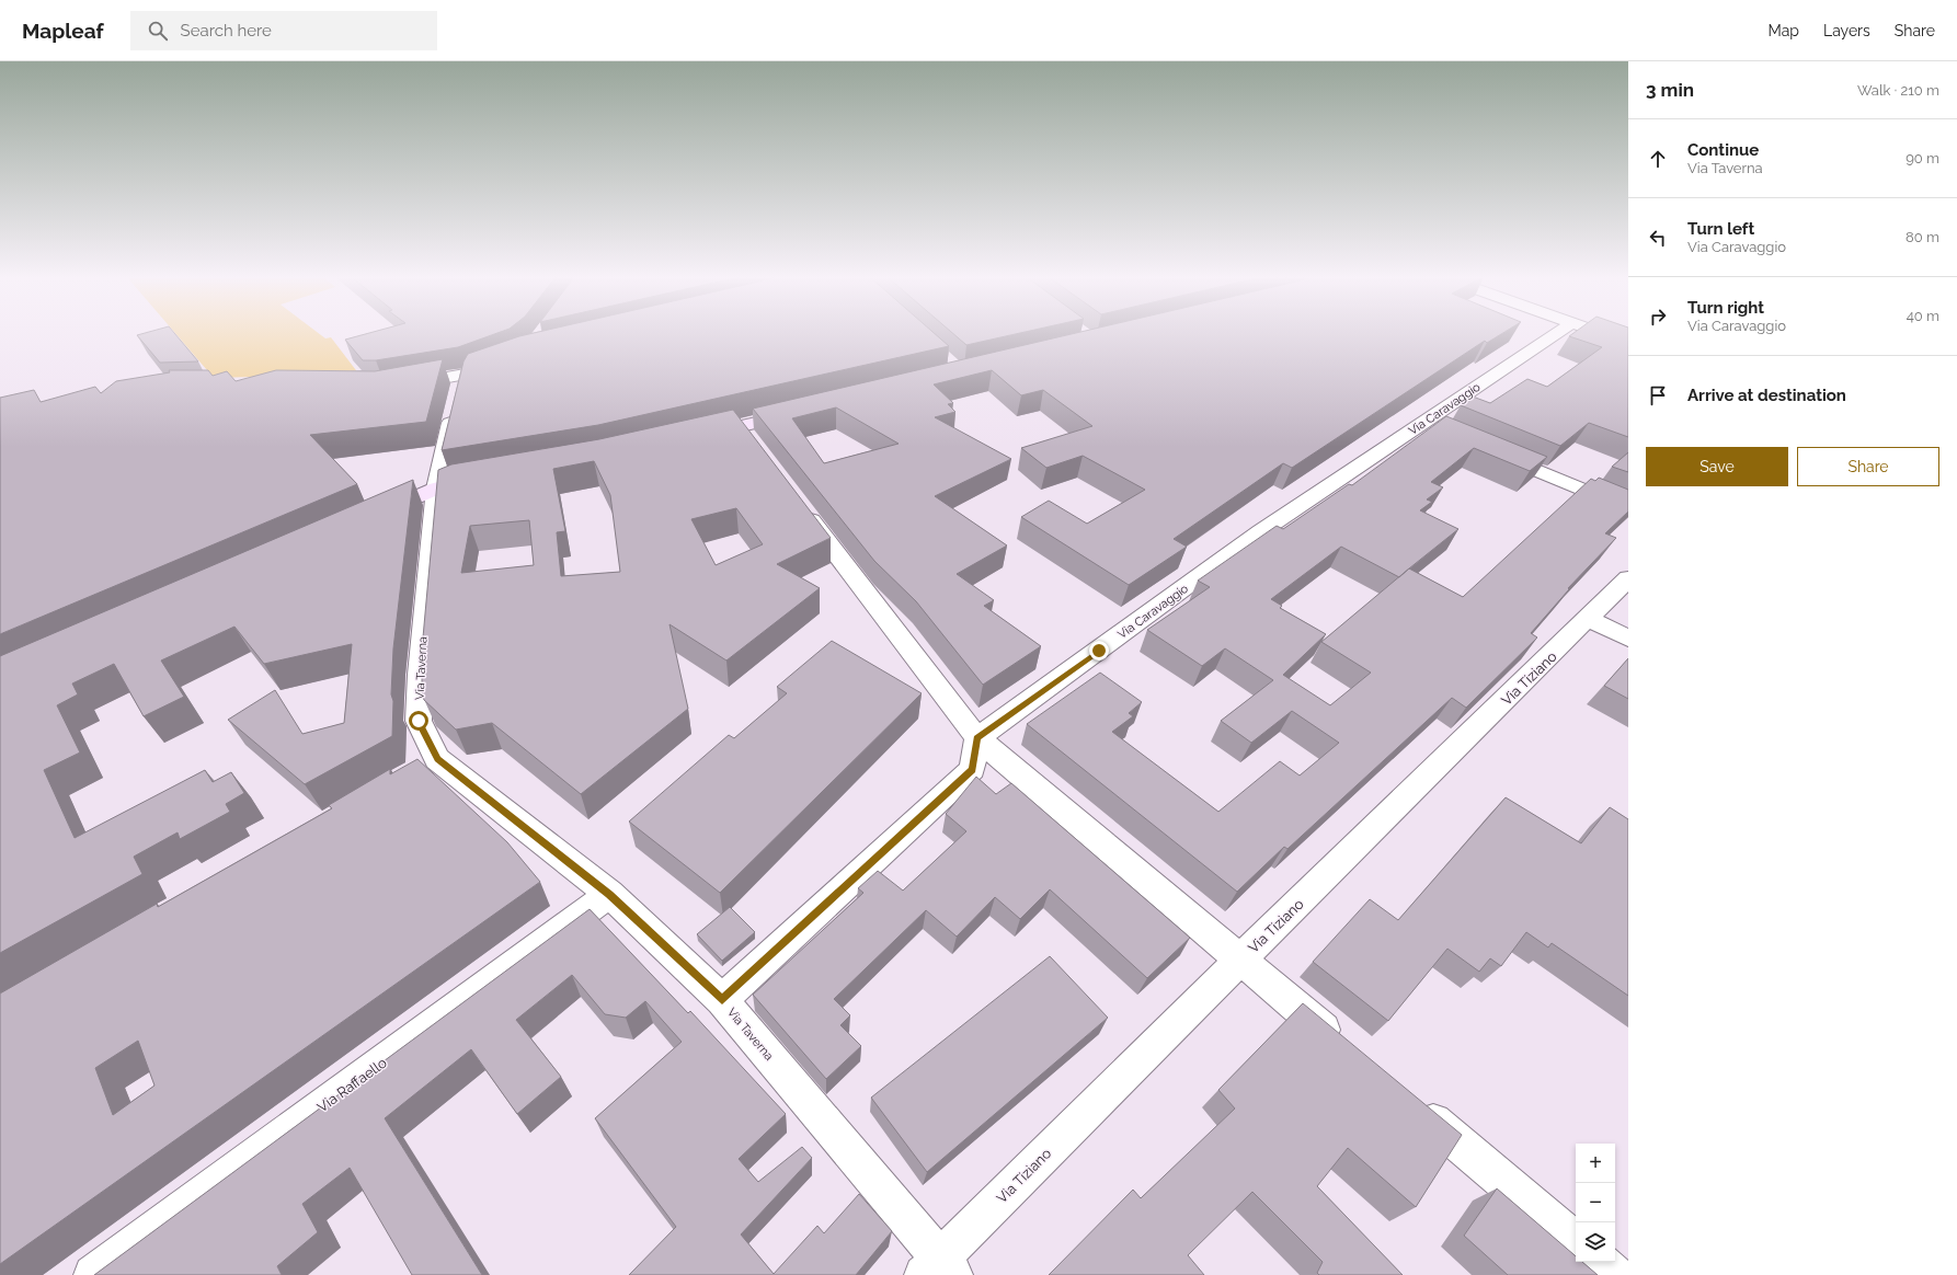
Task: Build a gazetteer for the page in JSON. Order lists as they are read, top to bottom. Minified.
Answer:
{"streets":{"street":["Via Caravaggio","Via Taverna","Via Tiziano","Via Raffaello"]},"crossings":[["Via Taverna","Via Tiziano"],["Via Taverna","Via Raffaello"]],"page":{"header":"Mapleaf","search":"Search here","nav":["Map","Layers","Share"],"heading":["3 min","Walk · 210 m"],"list":[["Continue","Via Taverna","90 m"],["Turn left","Via Caravaggio","80 m"],["Turn right","Via Caravaggio","40 m"],"Arrive at destination"],"buttons":["Save","Share"],"map_buttons":["+","−"]}}
